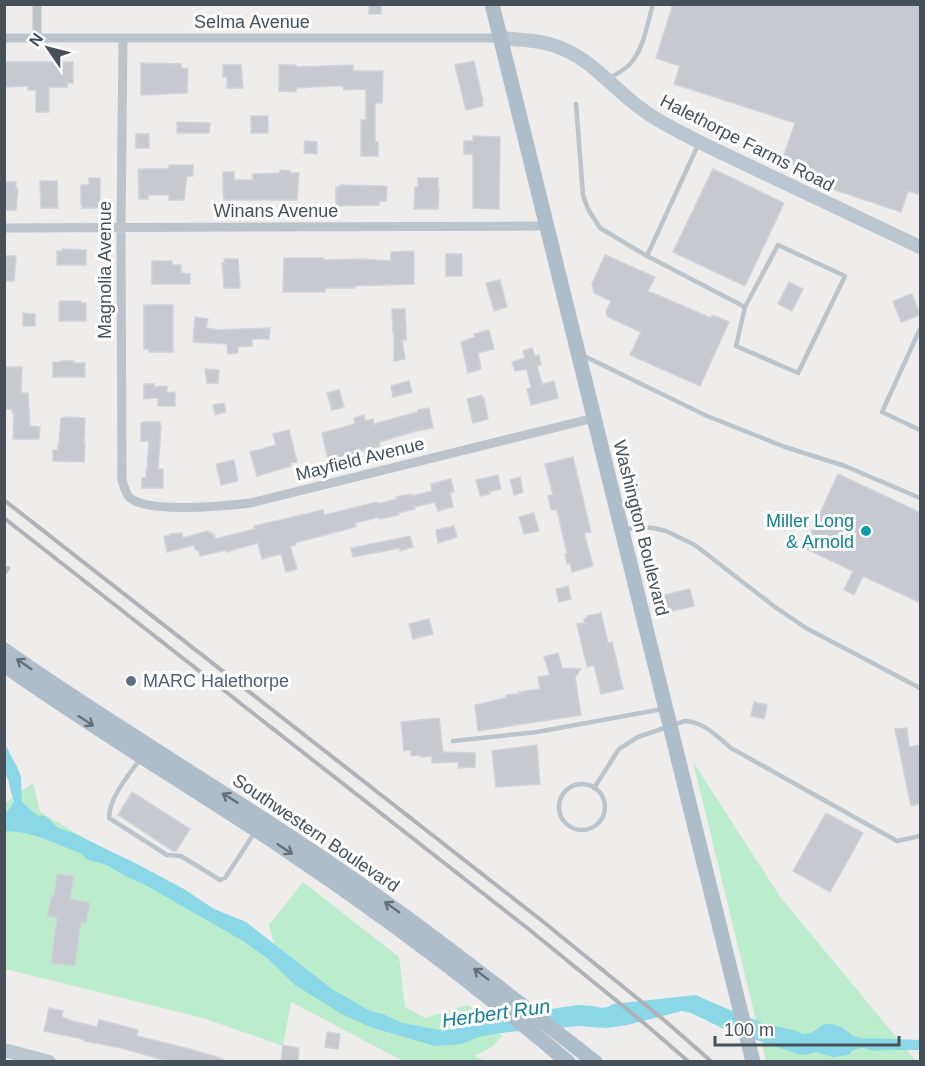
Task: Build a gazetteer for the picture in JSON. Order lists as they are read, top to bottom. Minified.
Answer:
{"streets":{"main road":["Washington Boulevard","Southwestern Boulevard"],"street":["Selma Avenue","Halethorpe Farms Road","Winans Avenue","Magnolia Avenue","Mayfield Avenue"]},"crossings":[["Selma Avenue","Halethorpe Farms Road"],["Selma Avenue","Magnolia Avenue"],["Selma Avenue","Washington Boulevard"],["Halethorpe Farms Road","Washington Boulevard"],["Winans Avenue","Magnolia Avenue"],["Winans Avenue","Washington Boulevard"],["Magnolia Avenue","Mayfield Avenue"],["Mayfield Avenue","Washington Boulevard"]],"water":["Herbert Run"],"places":["Miller Long & Arnold","MARC Halethorpe"],"scale_bar":"100 m","north":"top left"}
